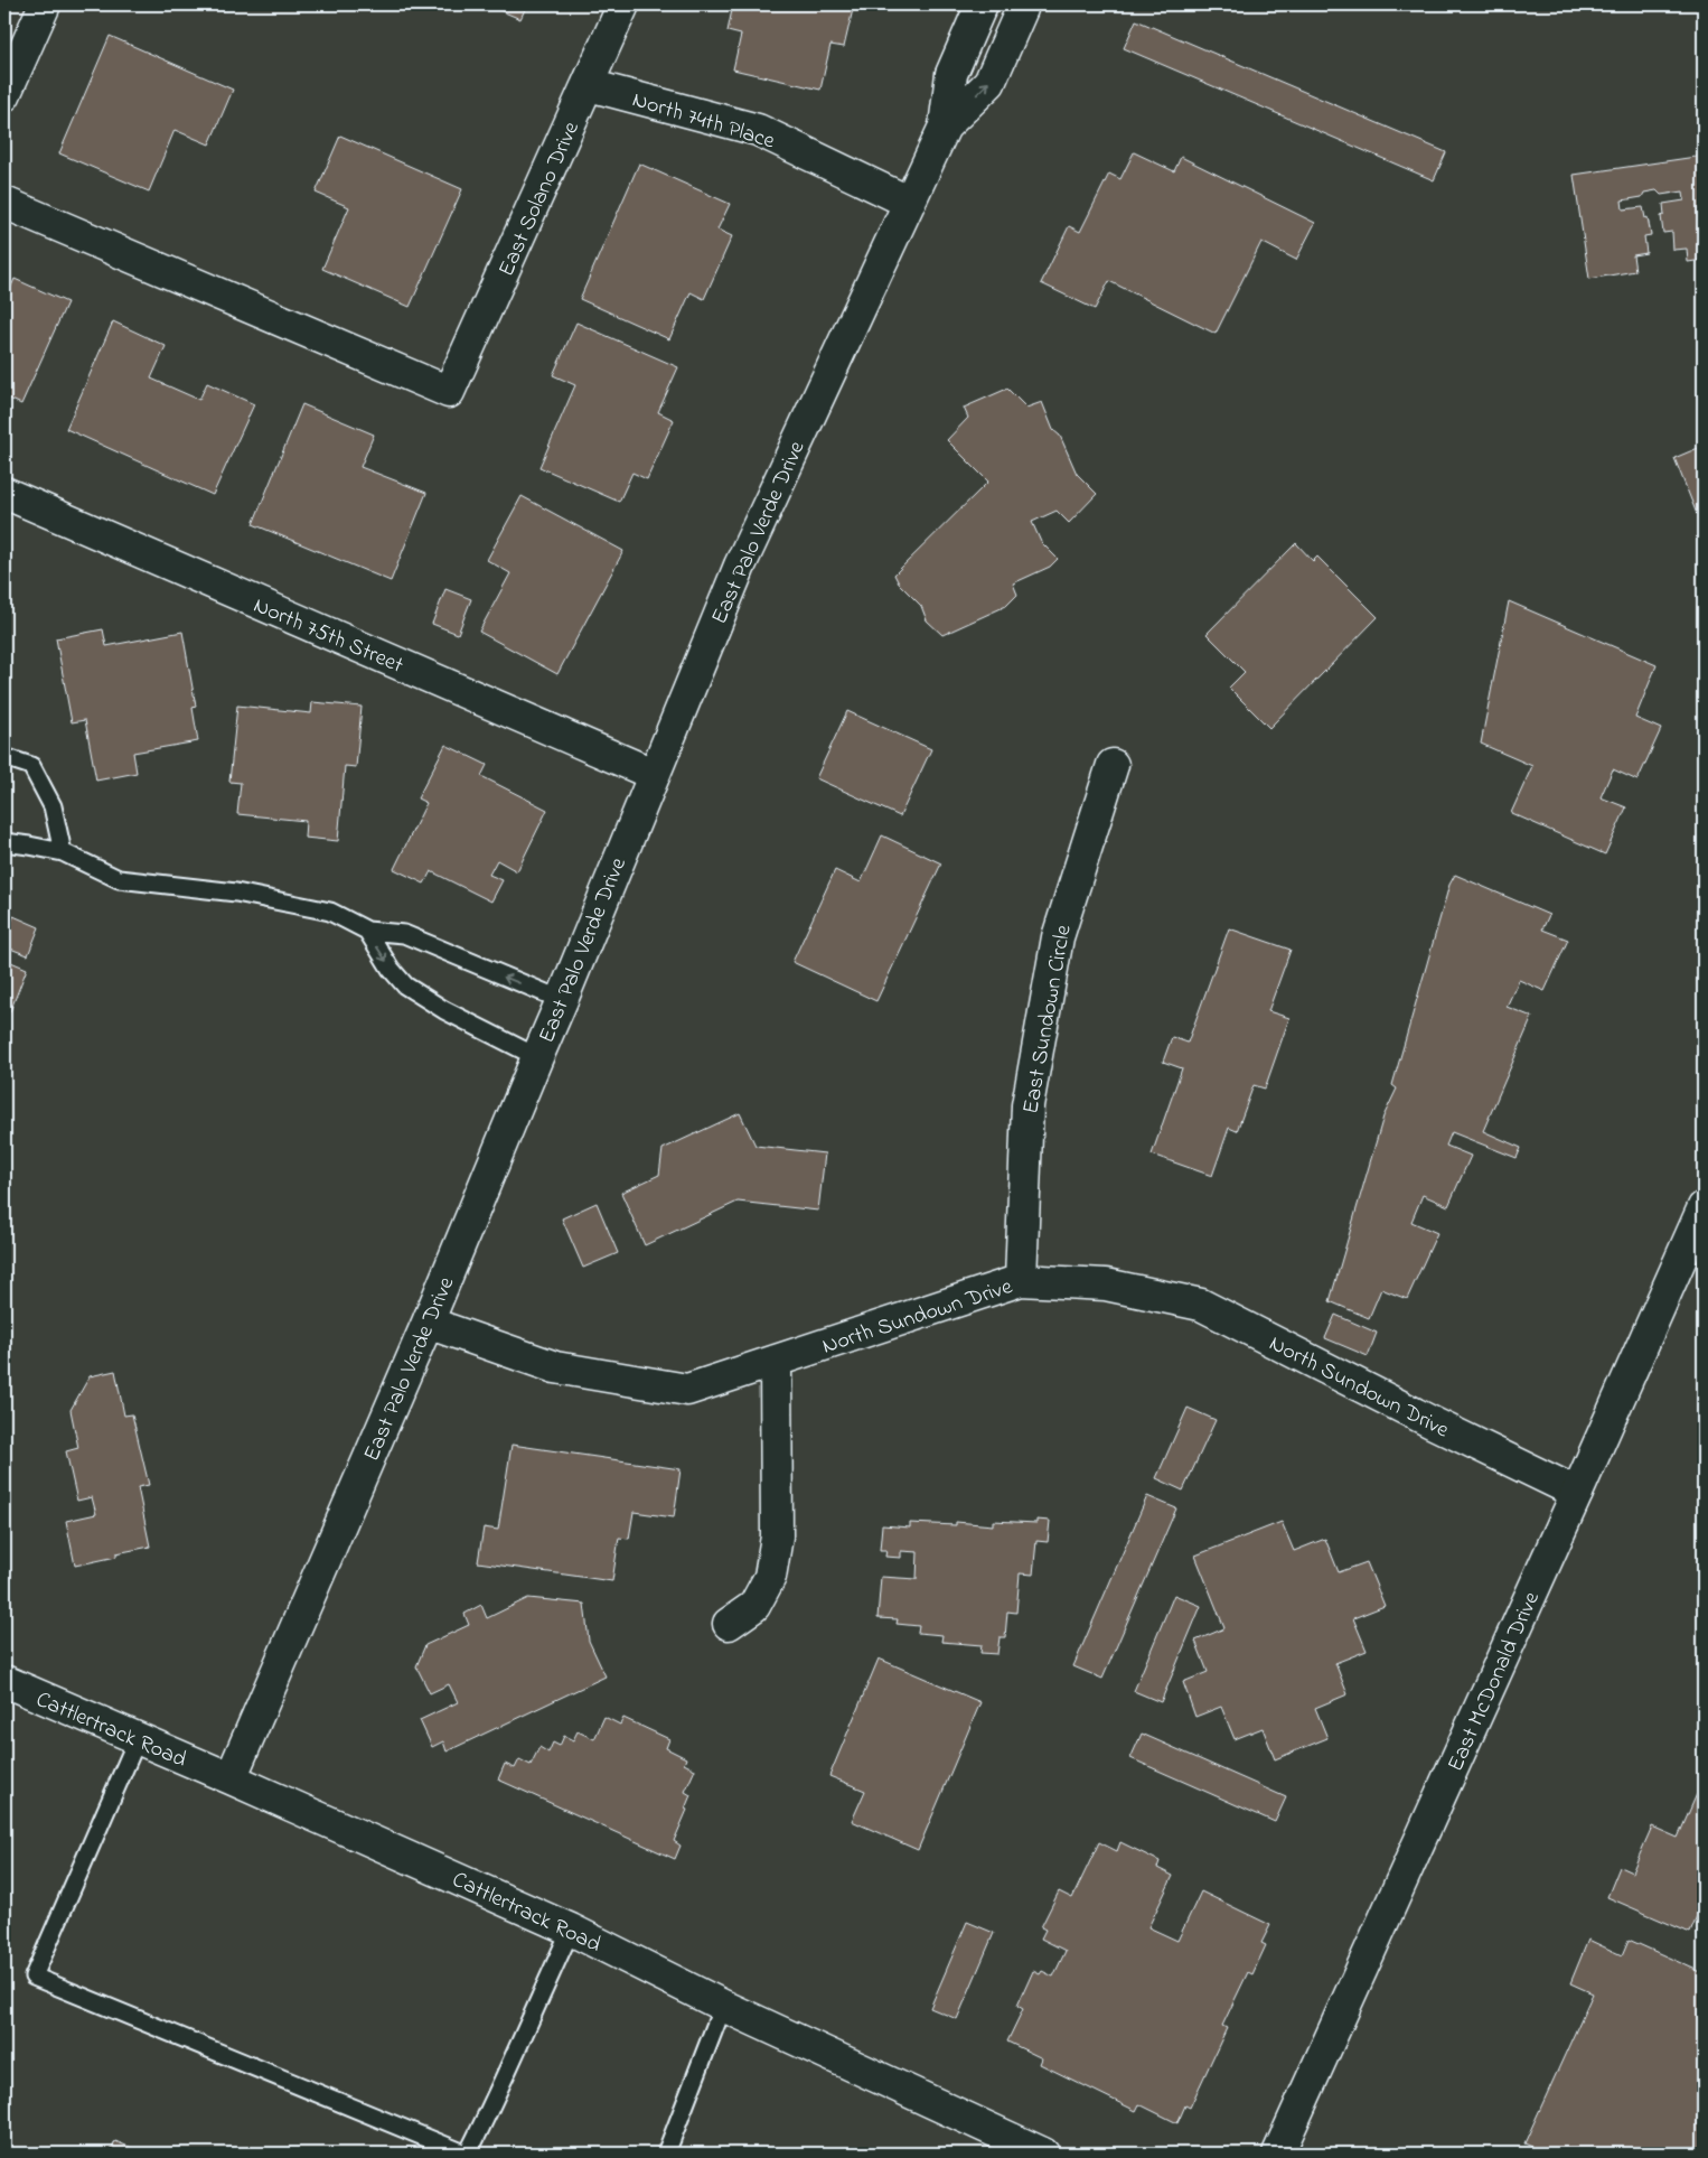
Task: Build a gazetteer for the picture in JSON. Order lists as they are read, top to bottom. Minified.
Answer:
{"streets":{"street":["North 74th Place","East Solano Drive","East Palo Verde Drive","North 75th Street","East Sundown Circle","North Sundown Drive","East McDonald Drive","Cattlertrack Road"]},"crossings":[["North 74th Place","East Solano Drive"],["North 74th Place","East Palo Verde Drive"],["East Palo Verde Drive","North 75th Street"],["East Palo Verde Drive","North Sundown Drive"],["East Palo Verde Drive","Cattlertrack Road"],["East Sundown Circle","North Sundown Drive"],["North Sundown Drive","East McDonald Drive"]]}
